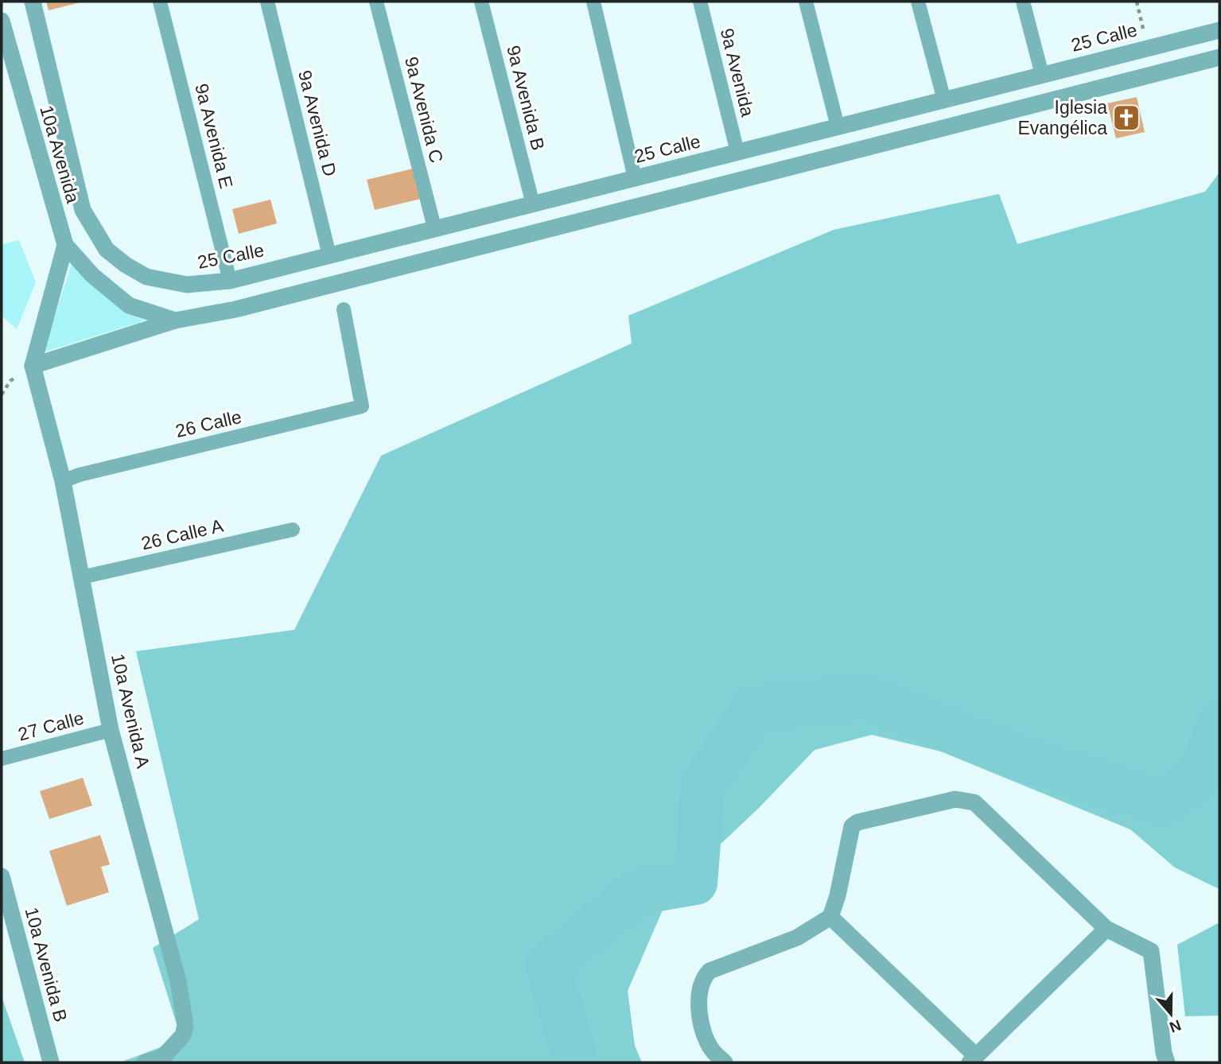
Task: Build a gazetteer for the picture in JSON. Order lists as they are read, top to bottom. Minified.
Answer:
{"streets":{"street":["25 Calle","10a Avenida","10a Avenida A","10a Avenida B"],"lane":["9a Avenida","9a Avenida B","9a Avenida C","9a Avenida D","9a Avenida E","26 Calle","26 Calle A","27 Calle"]},"crossings":[["25 Calle","9a Avenida"],["25 Calle","9a Avenida B"],["25 Calle","9a Avenida C"],["25 Calle","9a Avenida D"],["25 Calle","9a Avenida E"],["25 Calle","10a Avenida"],["26 Calle","10a Avenida A"],["26 Calle A","10a Avenida A"],["10a Avenida A","27 Calle"]],"places":{"church":["Iglesia Evangélica"]},"north":"bottom"}
